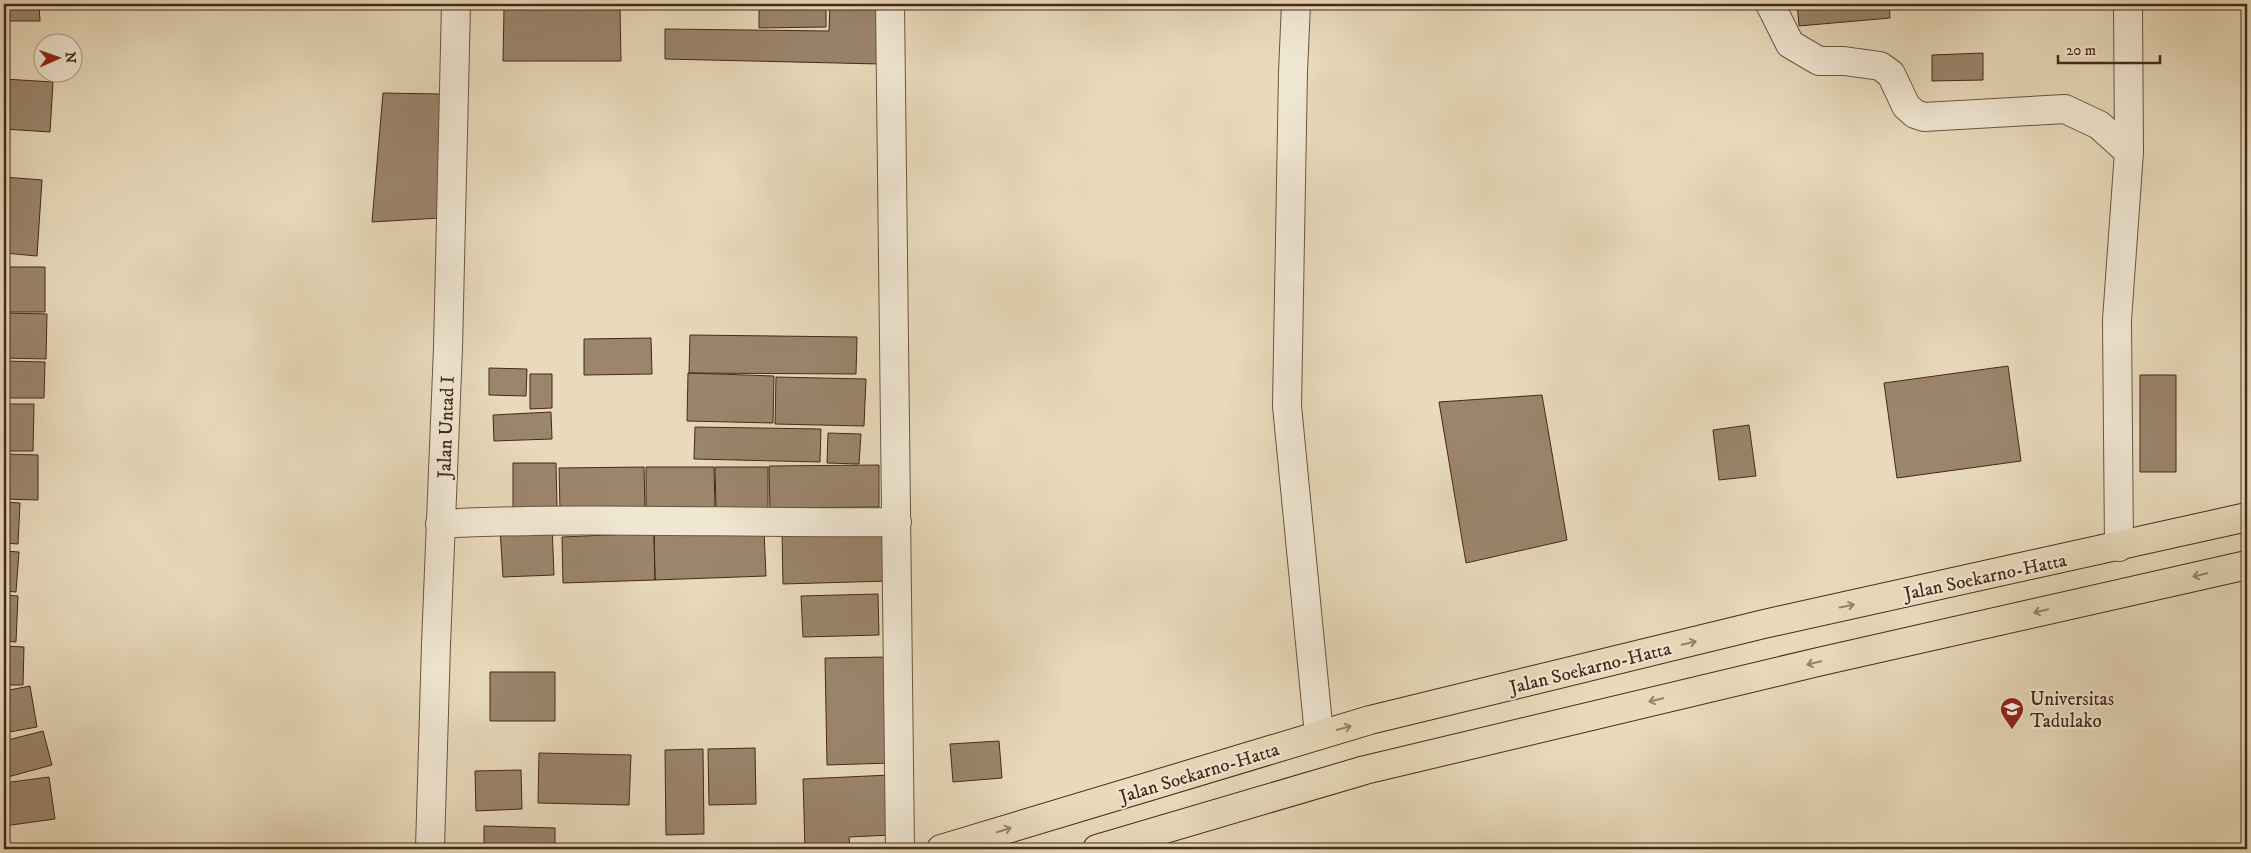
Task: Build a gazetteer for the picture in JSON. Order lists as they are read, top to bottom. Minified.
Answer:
{"streets":{"main road":["Jalan Soekarno-Hatta"],"street":["Jalan Untad I"]},"places":{"school or university":["Universitas Tadulako"]},"scale_bar":"20 m","north":"right"}
